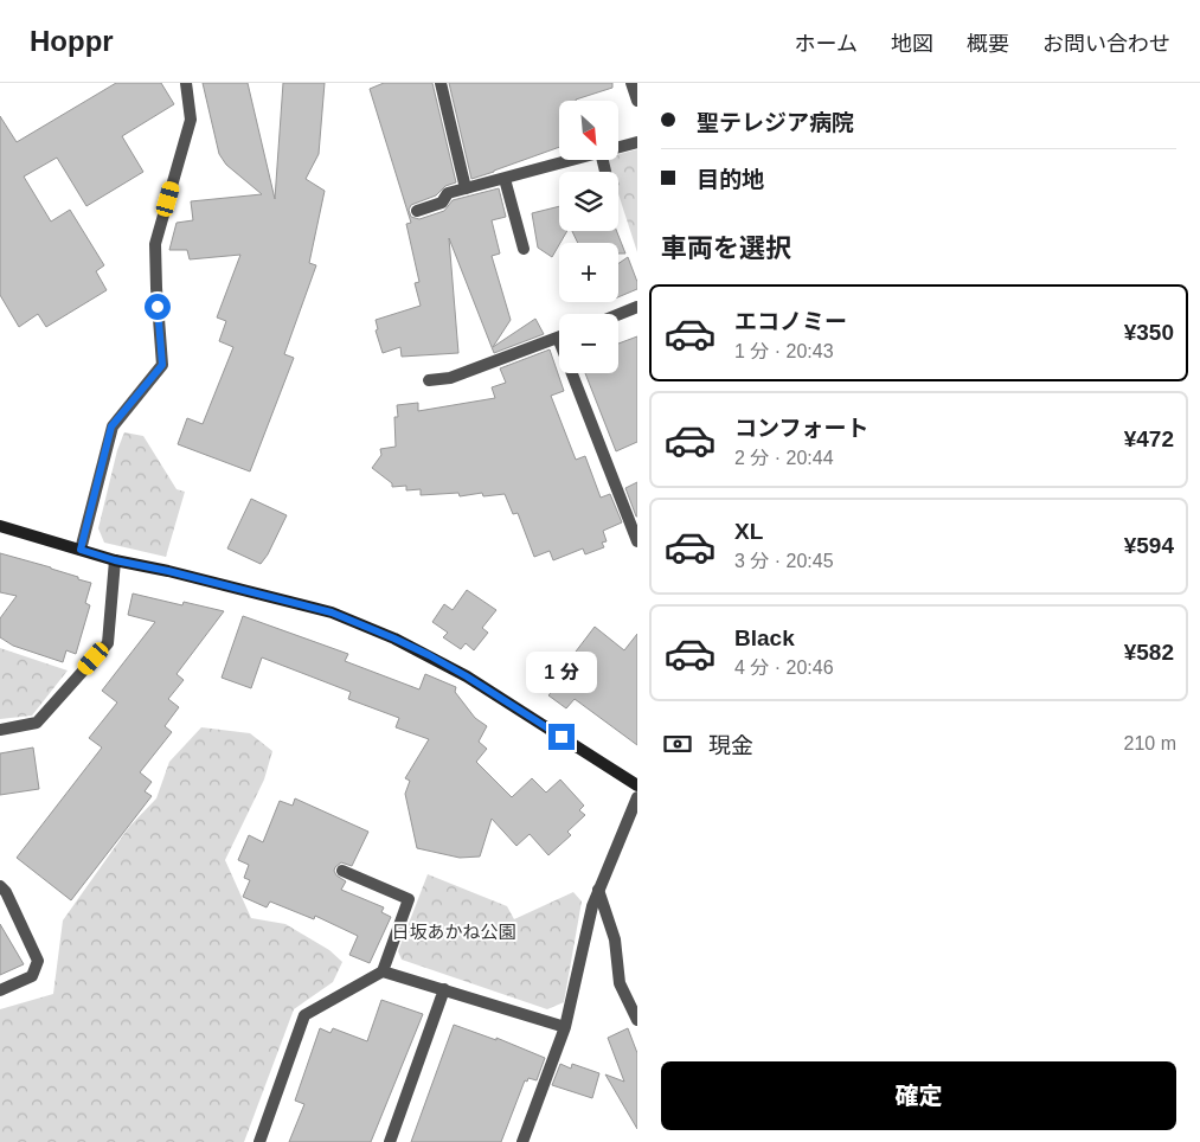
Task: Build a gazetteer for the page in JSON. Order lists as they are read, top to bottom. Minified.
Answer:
{"parks":["日坂あかね公園"],"north":"bottom right","page":{"header":"Hoppr","nav":["ホーム","地図","概要","お問い合わせ"],"banner":["聖テレジア病院","目的地"],"map_buttons":["+","−"],"heading":"車両を選択","list":[{"name":"エコノミー","note":"1 分 · 20:43","value":"¥350"},{"name":"コンフォート","note":"2 分 · 20:44","value":"¥472"},{"name":"XL","note":"3 分 · 20:45","value":"¥594"},{"name":"Black","note":"4 分 · 20:46","value":"¥582"}],"bubble":"1 分","pay":["現金","210 m"],"buttons":"確定"}}
